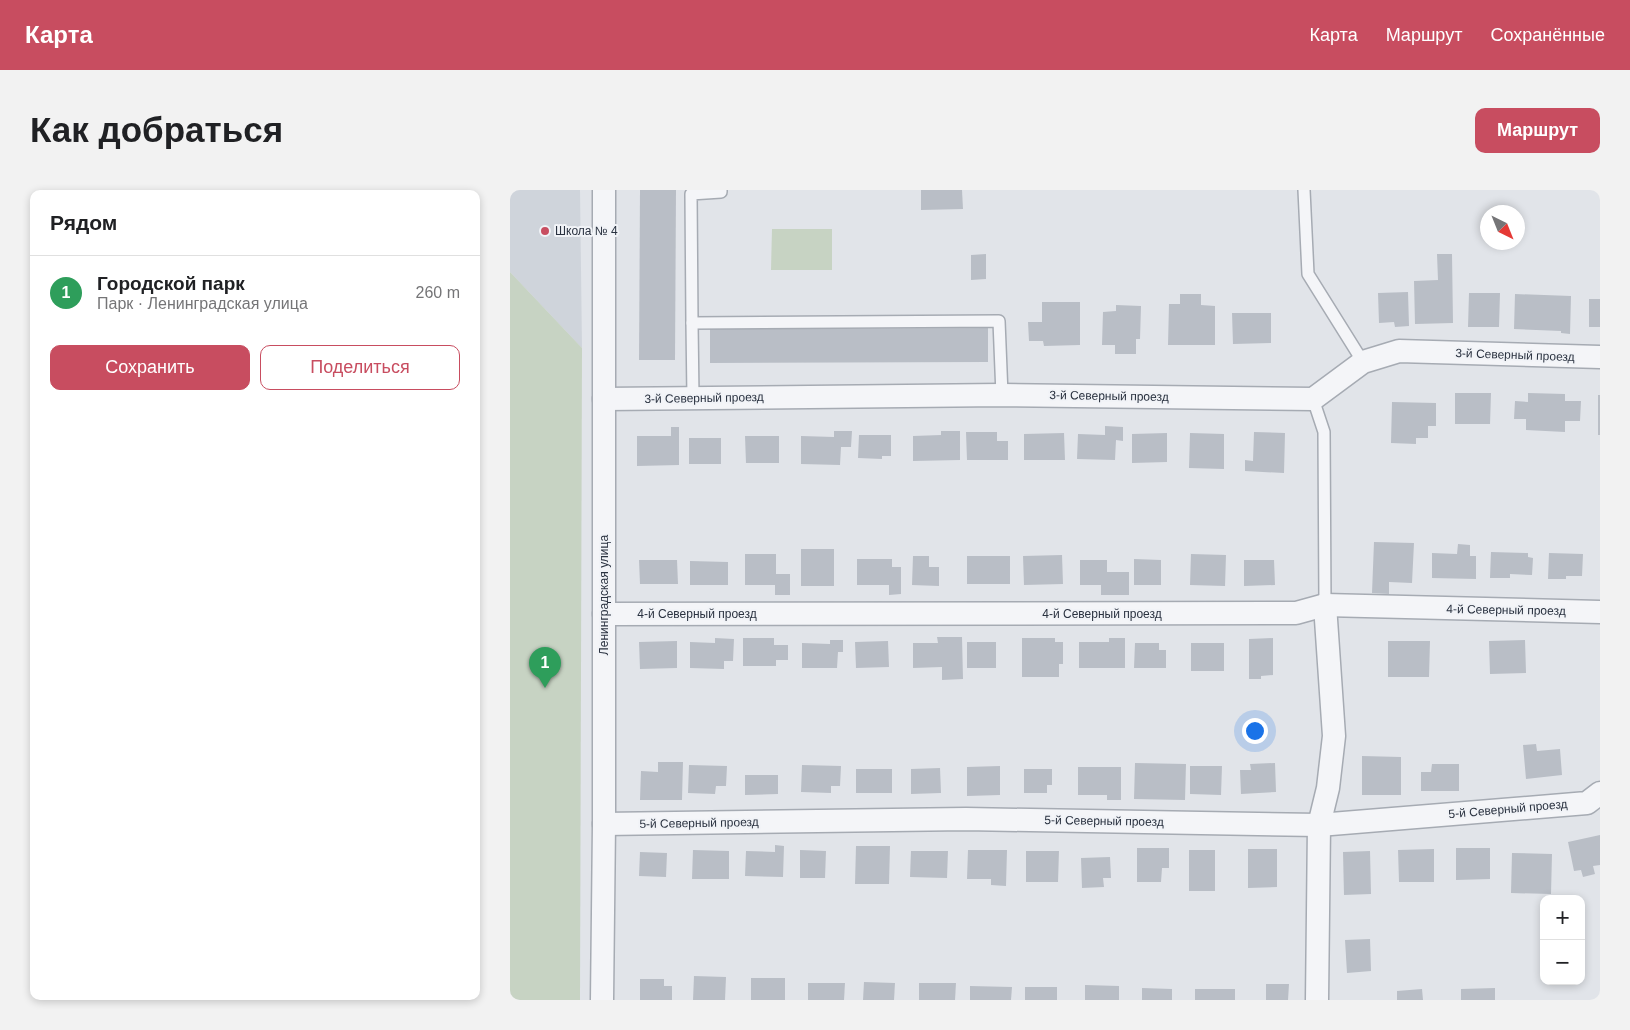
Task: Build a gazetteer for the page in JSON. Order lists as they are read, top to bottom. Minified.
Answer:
{"streets":{"street":["3-й Северный проезд","Ленинградская улица","4-й Северный проезд","5-й Северный проезд"]},"crossings":[["3-й Северный проезд","Ленинградская улица"],["Ленинградская улица","4-й Северный проезд"],["Ленинградская улица","5-й Северный проезд"]],"places":["Школа № 4"],"north":"bottom right","page":{"header":"Карта","nav":["Карта","Маршрут","Сохранённые"],"buttons":["Маршрут",["Сохранить","Поделиться"]],"title":"Как добраться","heading":"Рядом","list":[{"mark":"1","name":"Городской парк","note":"Парк · Ленинградская улица","value":"260 m"}],"pins":"1","map_buttons":["+","−"]}}
